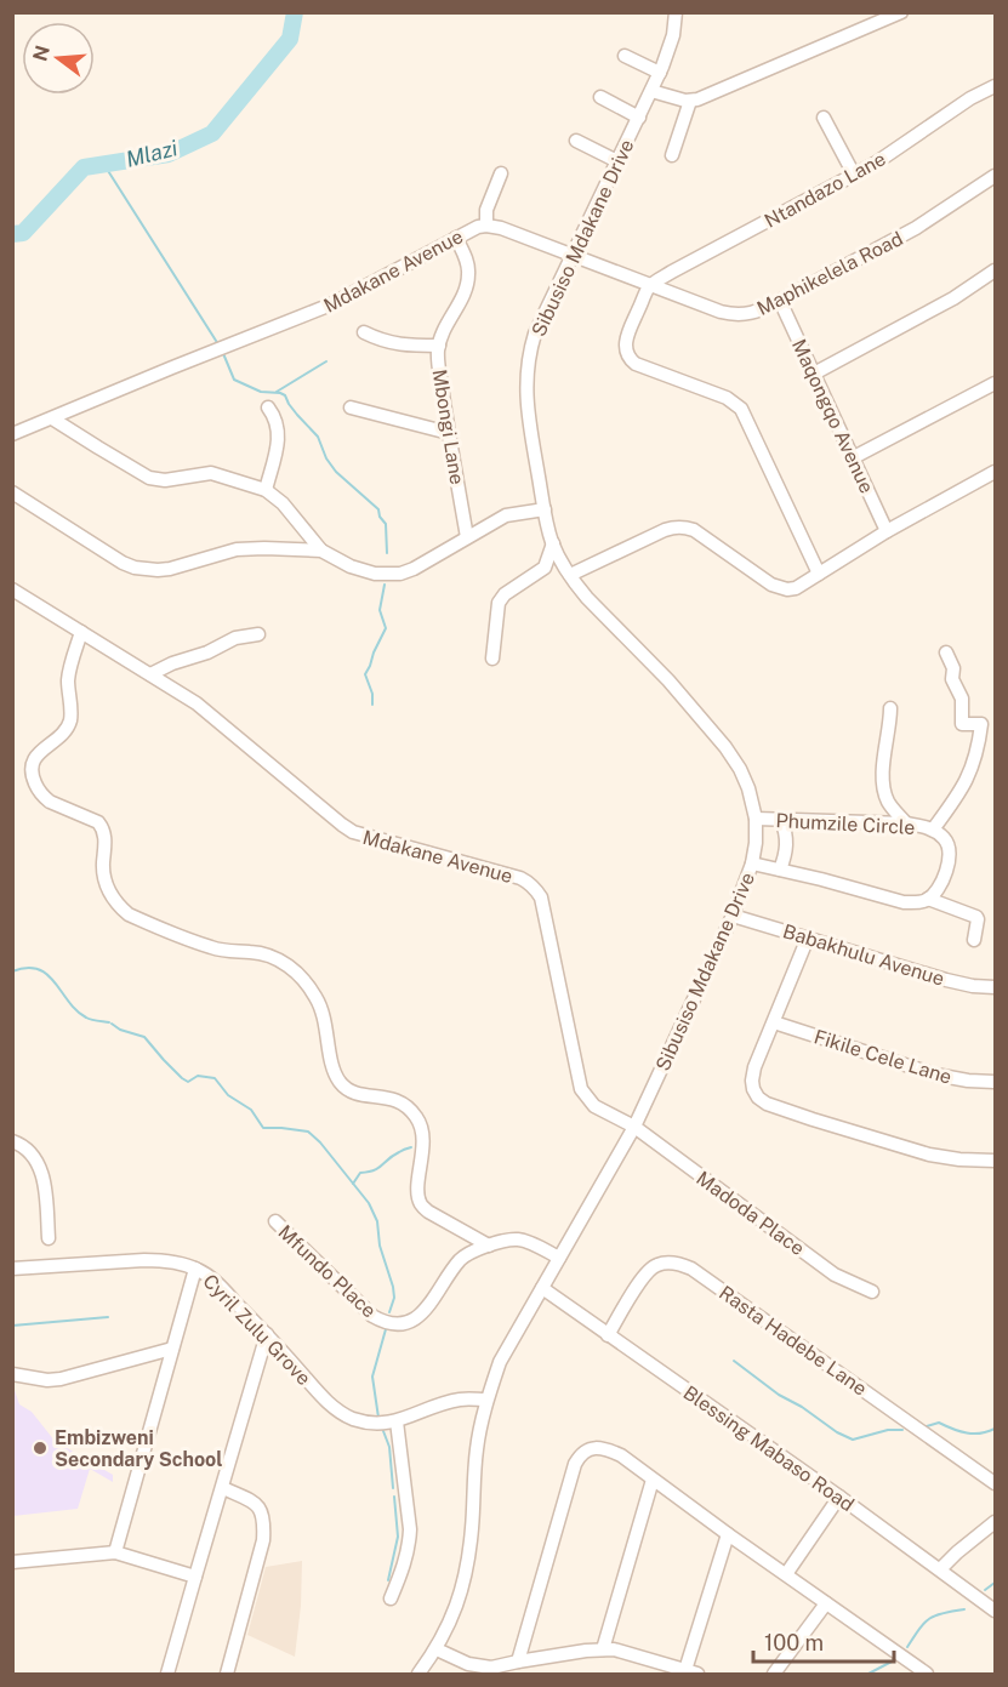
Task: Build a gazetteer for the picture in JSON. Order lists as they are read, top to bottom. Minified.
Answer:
{"streets":{"street":["Ntandazo Lane","Sibusiso Mdakane Drive","Mdakane Avenue","Maphikelela Road","Maqongqo Avenue","Mbongi Lane","Phumzile Circle","Babakhulu Avenue","Fikile Cele Lane","Madoda Place","Mfundo Place","Cyril Zulu Grove","Rasta Hadebe Lane","Blessing Mabaso Road"]},"crossings":[["Ntandazo Lane","Maphikelela Road"],["Sibusiso Mdakane Drive","Mdakane Avenue"],["Sibusiso Mdakane Drive","Maphikelela Road"],["Sibusiso Mdakane Drive","Phumzile Circle"],["Sibusiso Mdakane Drive","Babakhulu Avenue"],["Sibusiso Mdakane Drive","Madoda Place"],["Sibusiso Mdakane Drive","Mfundo Place"],["Sibusiso Mdakane Drive","Cyril Zulu Grove"],["Sibusiso Mdakane Drive","Blessing Mabaso Road"],["Mdakane Avenue","Maphikelela Road"],["Mdakane Avenue","Mbongi Lane"],["Mdakane Avenue","Madoda Place"],["Maphikelela Road","Maqongqo Avenue"],["Rasta Hadebe Lane","Blessing Mabaso Road"]],"water":["Mlazi"],"places":["Embizweni Secondary School"],"scale_bar":"100 m","north":"left"}
